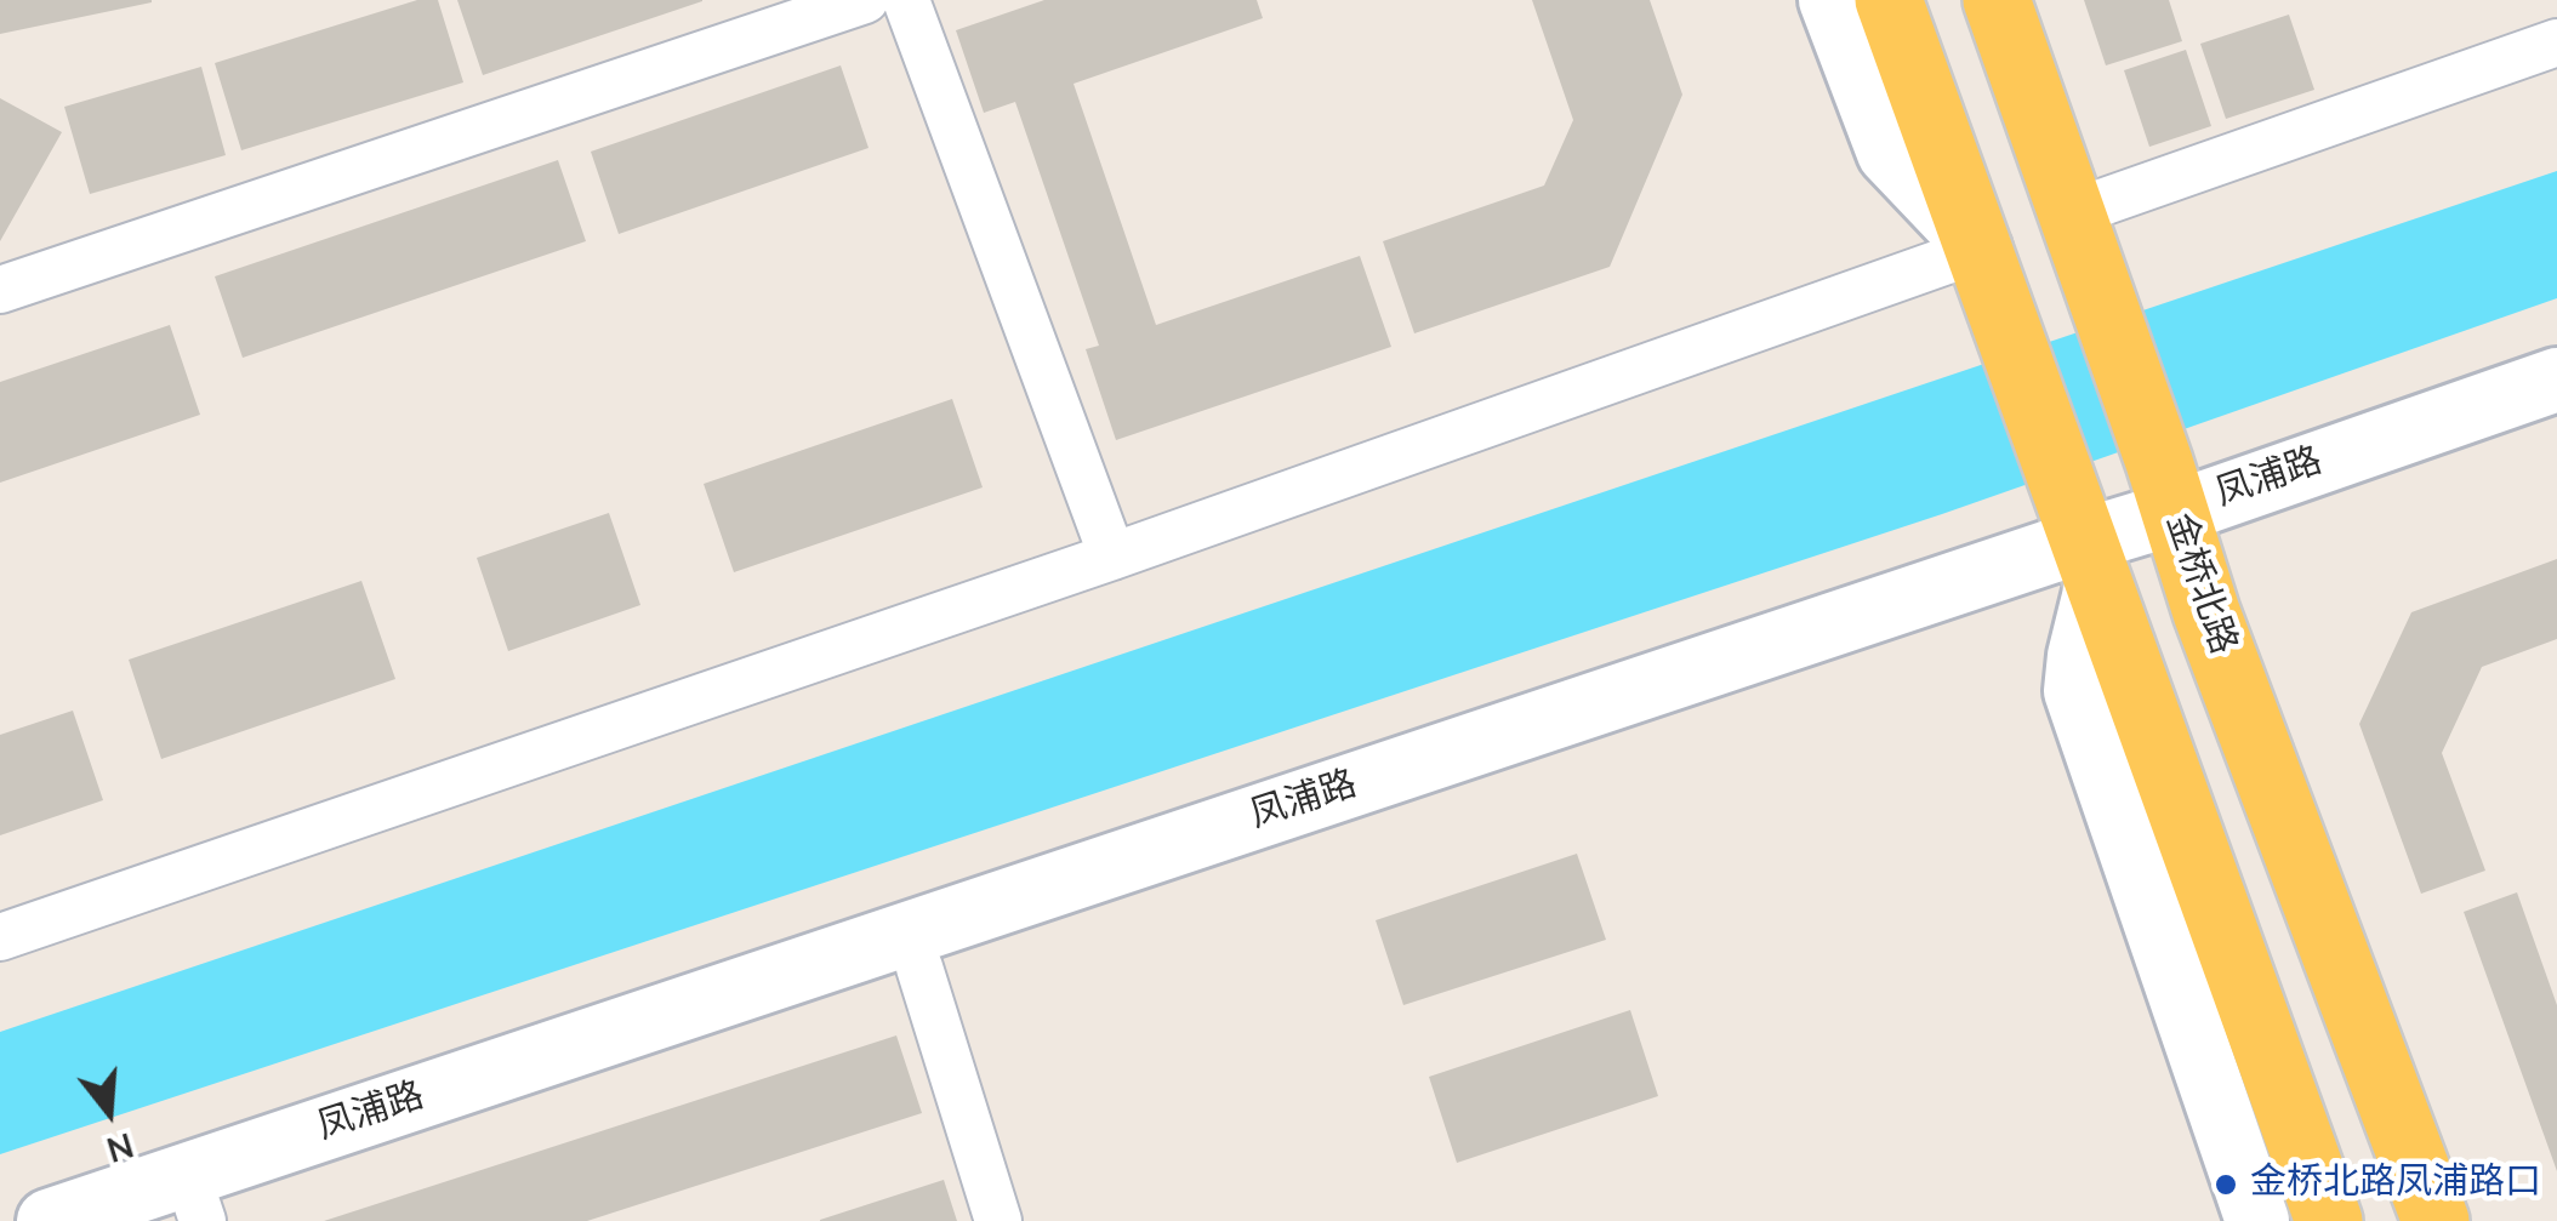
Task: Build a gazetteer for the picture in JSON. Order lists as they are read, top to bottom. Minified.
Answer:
{"streets":{"main road":["金桥北路"],"street":["凤浦路"]},"crossings":[["凤浦路","金桥北路"]],"places":["金桥北路凤浦路口"],"north":"bottom"}
